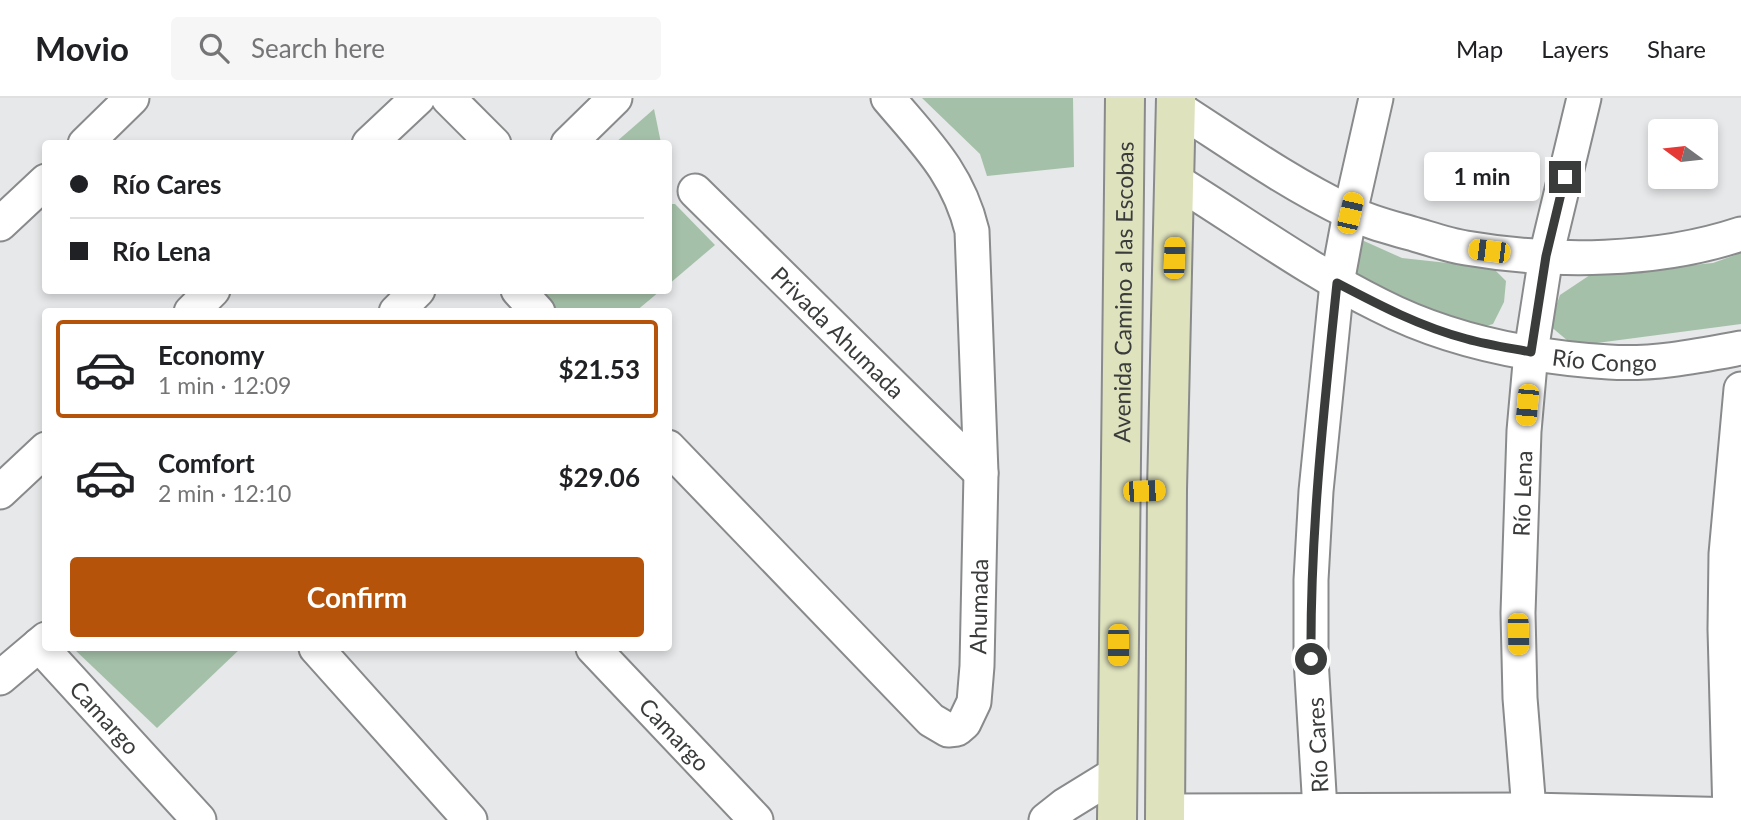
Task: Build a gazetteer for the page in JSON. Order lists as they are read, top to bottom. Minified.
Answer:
{"streets":{"street":["Avenida Camino a las Escobas","Privada Ahumada","Río Congo","Río Lena","Ahumada","Camargo","Río Cares"]},"crossings":[["Privada Ahumada","Ahumada"],["Río Congo","Río Lena"],["Río Congo","Río Cares"]],"north":"left","page":{"header":"Movio","search":"Search here","nav":["Map","Layers","Share"],"banner":["Río Cares","Río Lena"],"bubble":"1 min","list":[{"name":"Economy","note":"1 min · 12:09","value":"$21.53"},{"name":"Comfort","note":"2 min · 12:10","value":"$29.06"}],"buttons":"Confirm"}}
